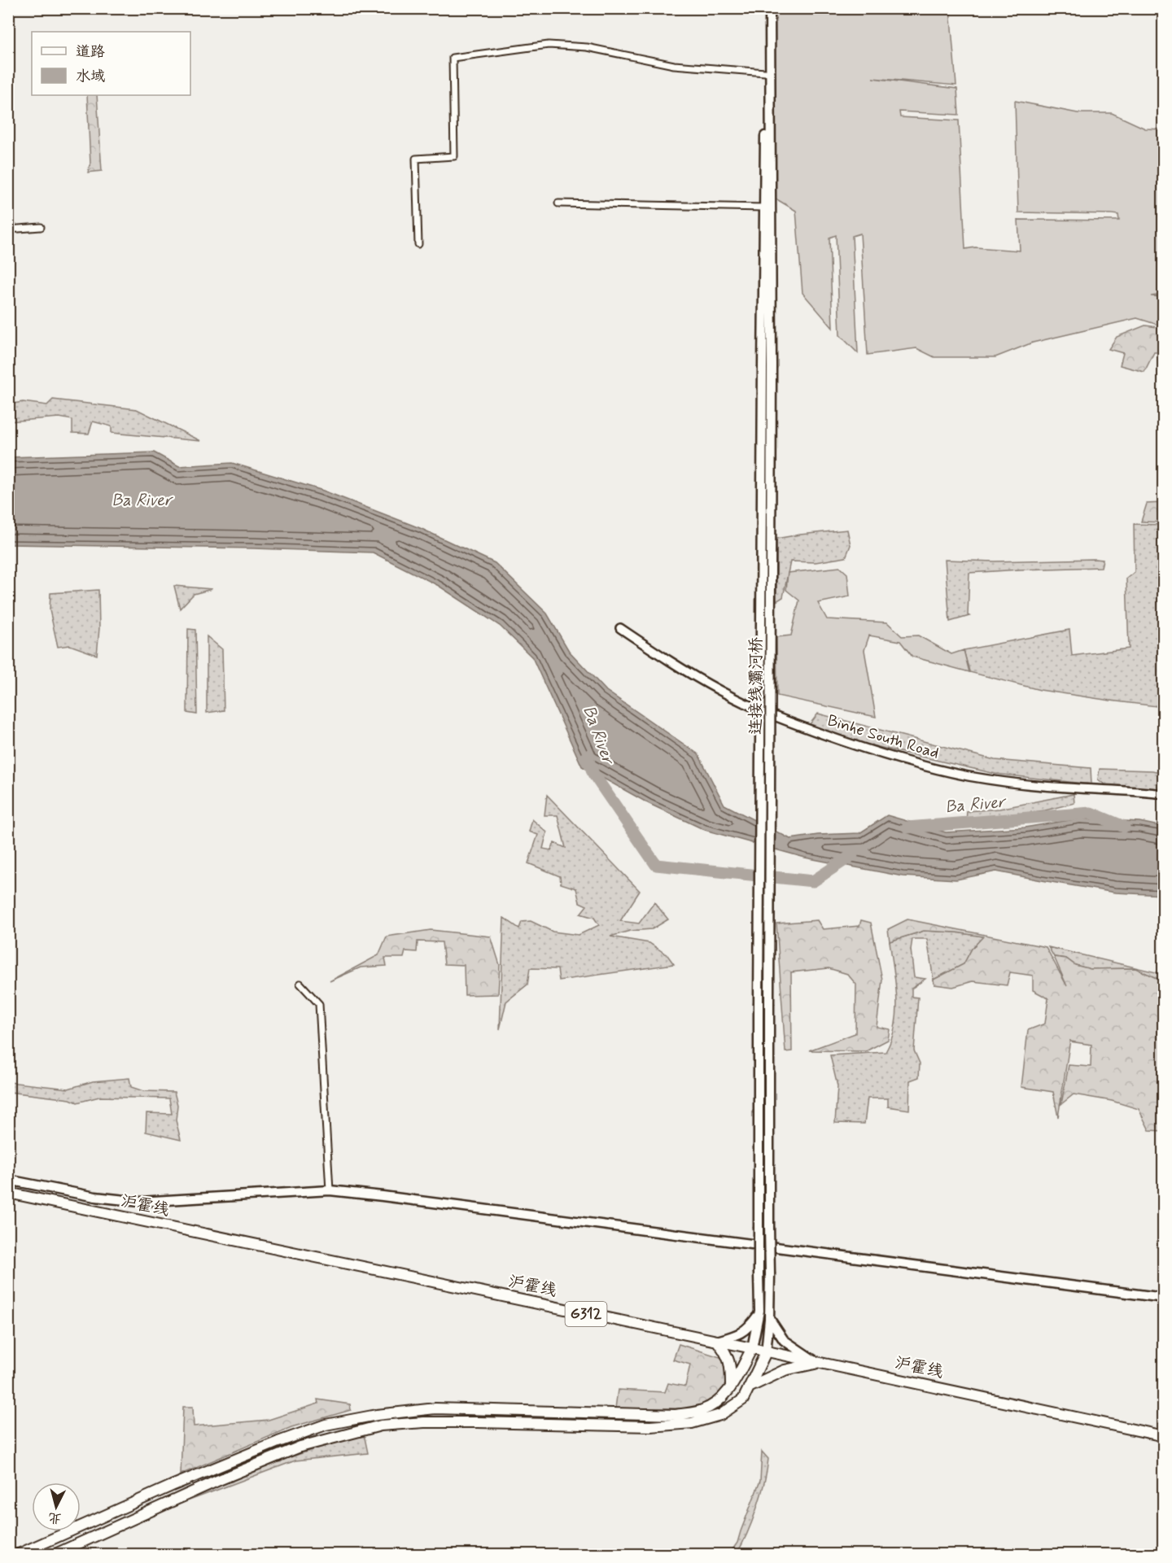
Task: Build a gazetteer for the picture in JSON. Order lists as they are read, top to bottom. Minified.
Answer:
{"streets":{"highway":["沪霍线","G312"],"main road":["连接线灞河桥"],"street":["Binhe South Road"]},"crossings":[["连接线灞河桥","沪霍线"]],"water":["Ba River"],"legend":["道路","水域"],"north":"bottom"}
